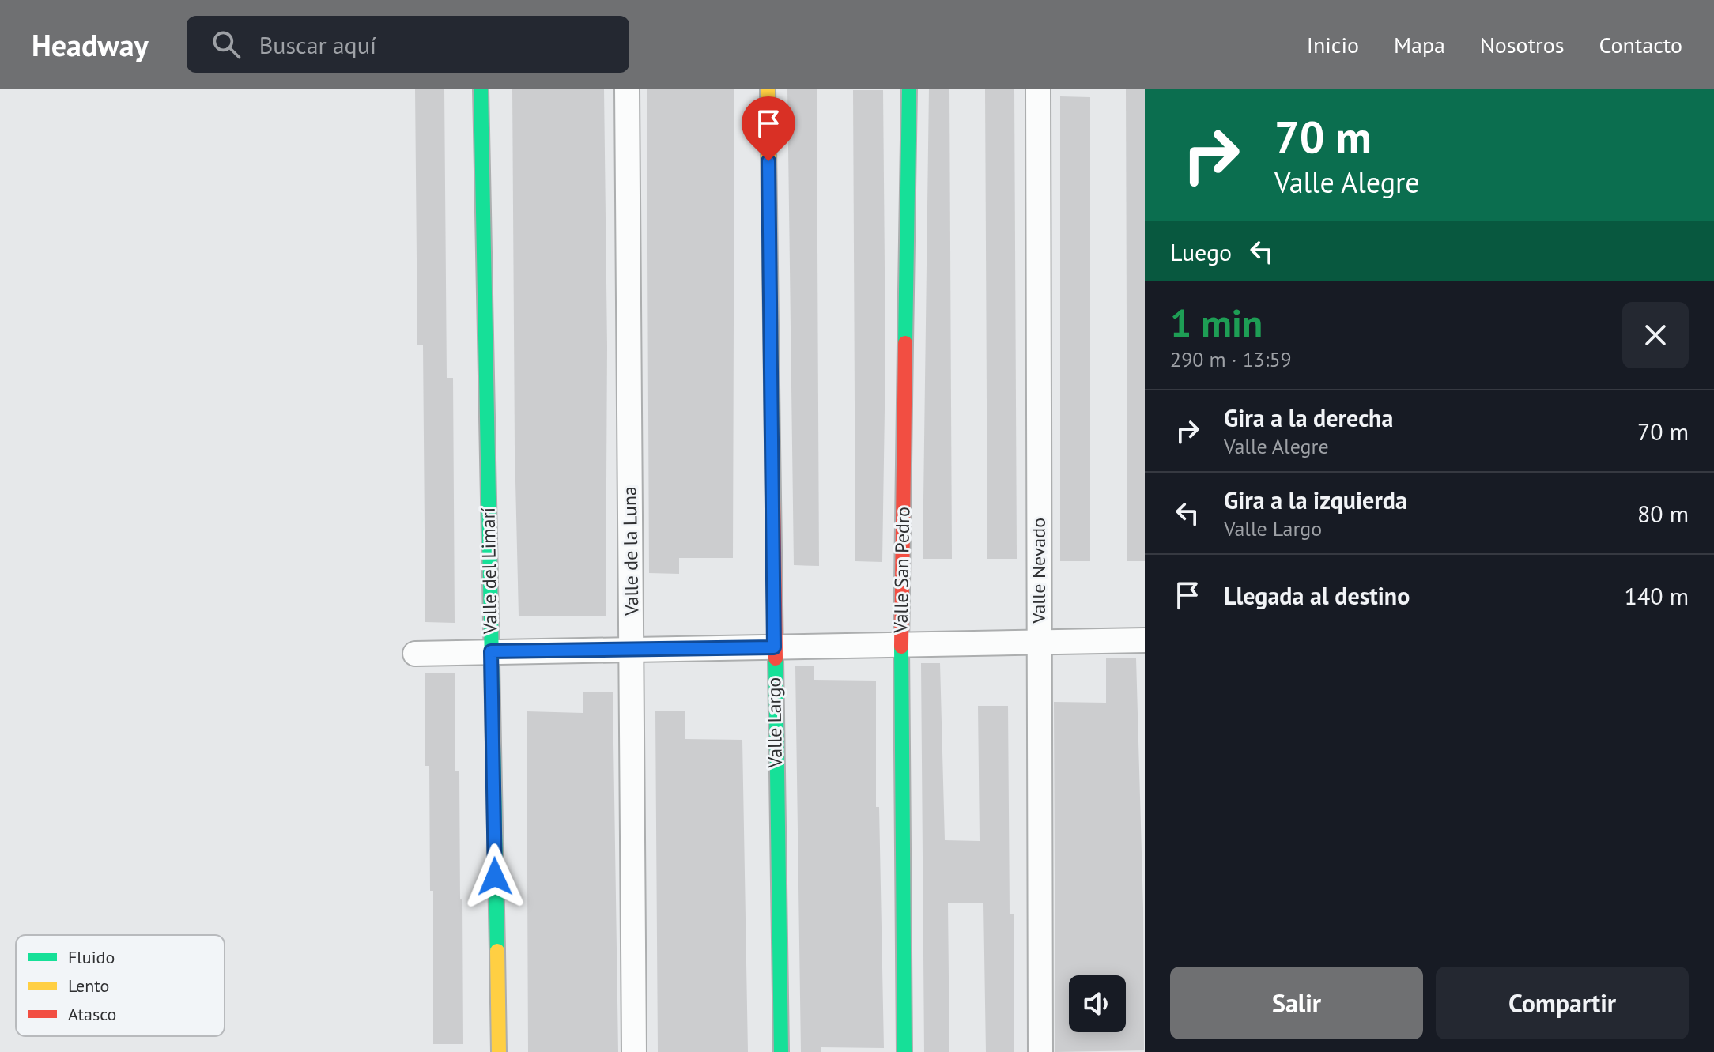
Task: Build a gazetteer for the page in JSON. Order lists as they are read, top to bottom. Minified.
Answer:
{"streets":{"street":["Valle de la Luna","Valle San Pedro","Valle del Limarí","Valle Nevado","Valle Largo"]},"legend":["Fluido","Lento","Atasco"],"page":{"header":"Headway","search":"Buscar aquí","nav":["Inicio","Mapa","Nosotros","Contacto"],"turn":["70 m","Valle Alegre"],"then":"Luego","heading":["1 min","290 m · 13:59"],"list":[{"name":"Gira a la derecha","note":"Valle Alegre","value":"70 m"},{"name":"Gira a la izquierda","note":"Valle Largo","value":"80 m"},{"name":"Llegada al destino","value":"140 m"}],"buttons":["Salir","Compartir"]}}
